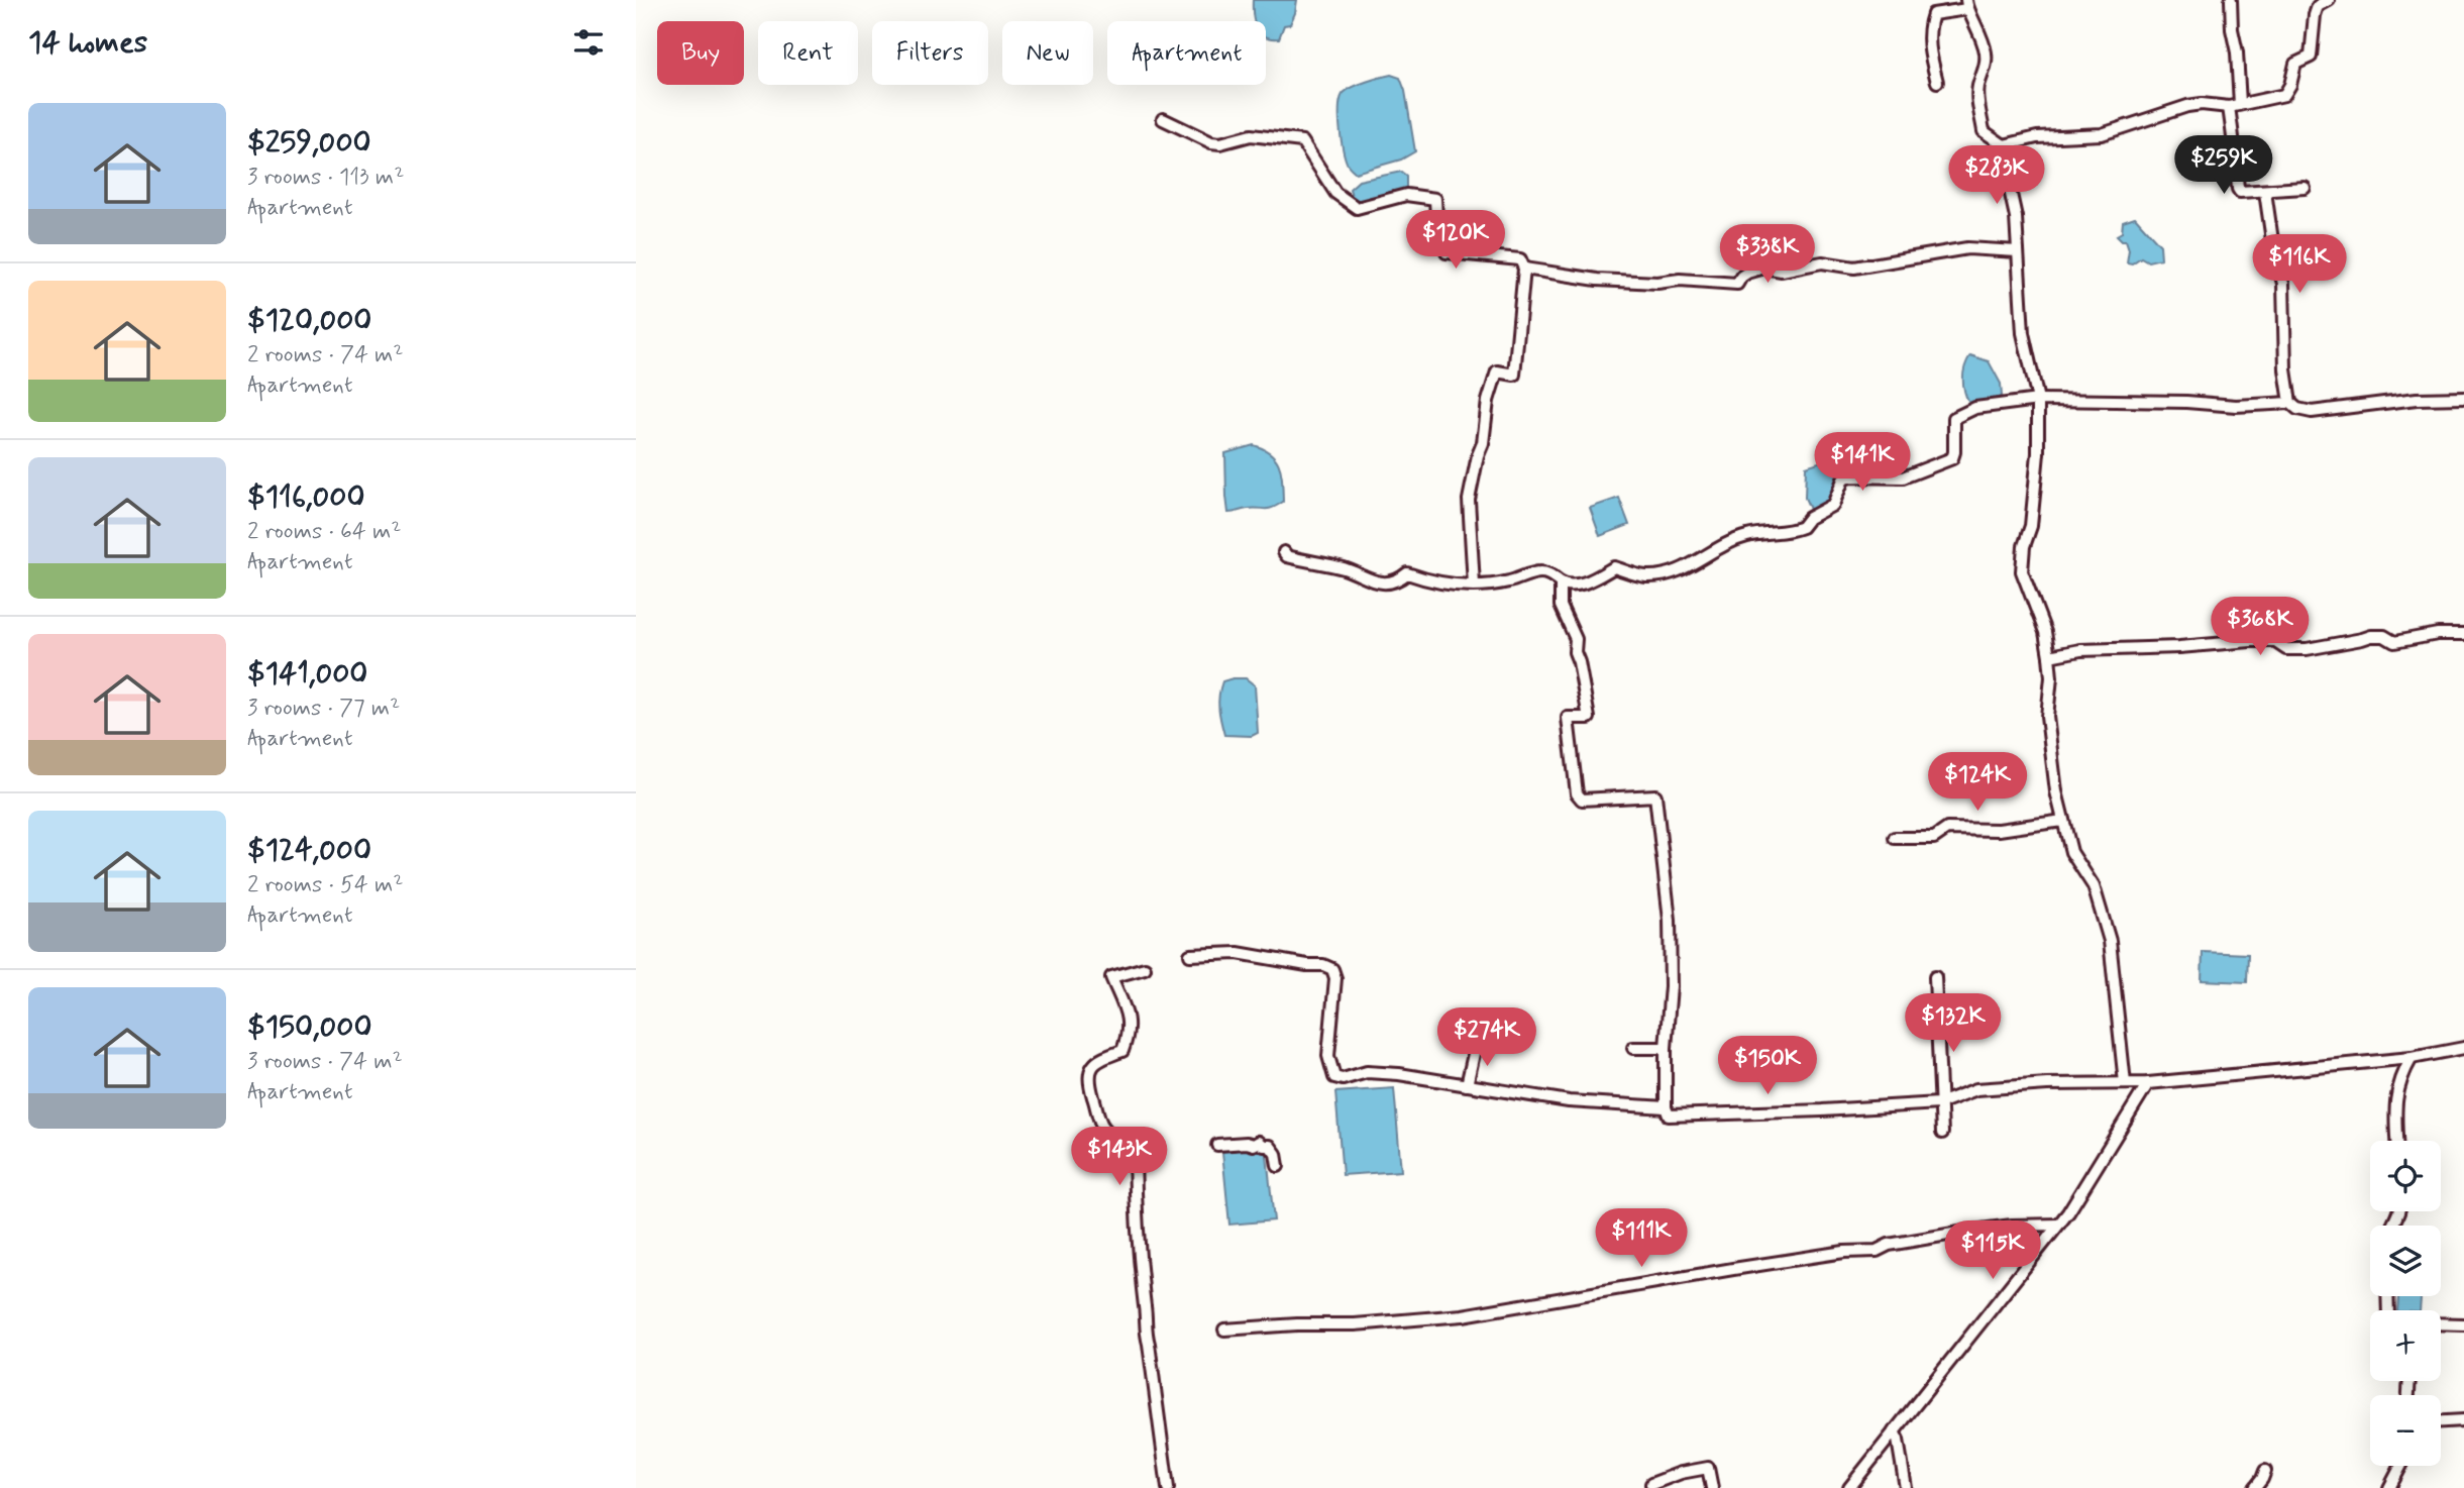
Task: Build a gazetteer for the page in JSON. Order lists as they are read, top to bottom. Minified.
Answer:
{"page":{"heading":"14 homes","chip":["Buy","Rent","Filters","New","Apartment"],"list":[{"name":"$259,000","note":"3 rooms · 113 m² · Apartment"},{"name":"$120,000","note":"2 rooms · 74 m² · Apartment"},{"name":"$116,000","note":"2 rooms · 64 m² · Apartment"},{"name":"$141,000","note":"3 rooms · 77 m² · Apartment"},{"name":"$124,000","note":"2 rooms · 54 m² · Apartment"},{"name":"$150,000","note":"3 rooms · 74 m² · Apartment"}],"price":["$259K","$283K","$120K","$338K","$116K","$141K","$368K","$124K","$132K","$274K","$150K","$143K","$111K","$115K"],"map_buttons":["+","−"]}}
